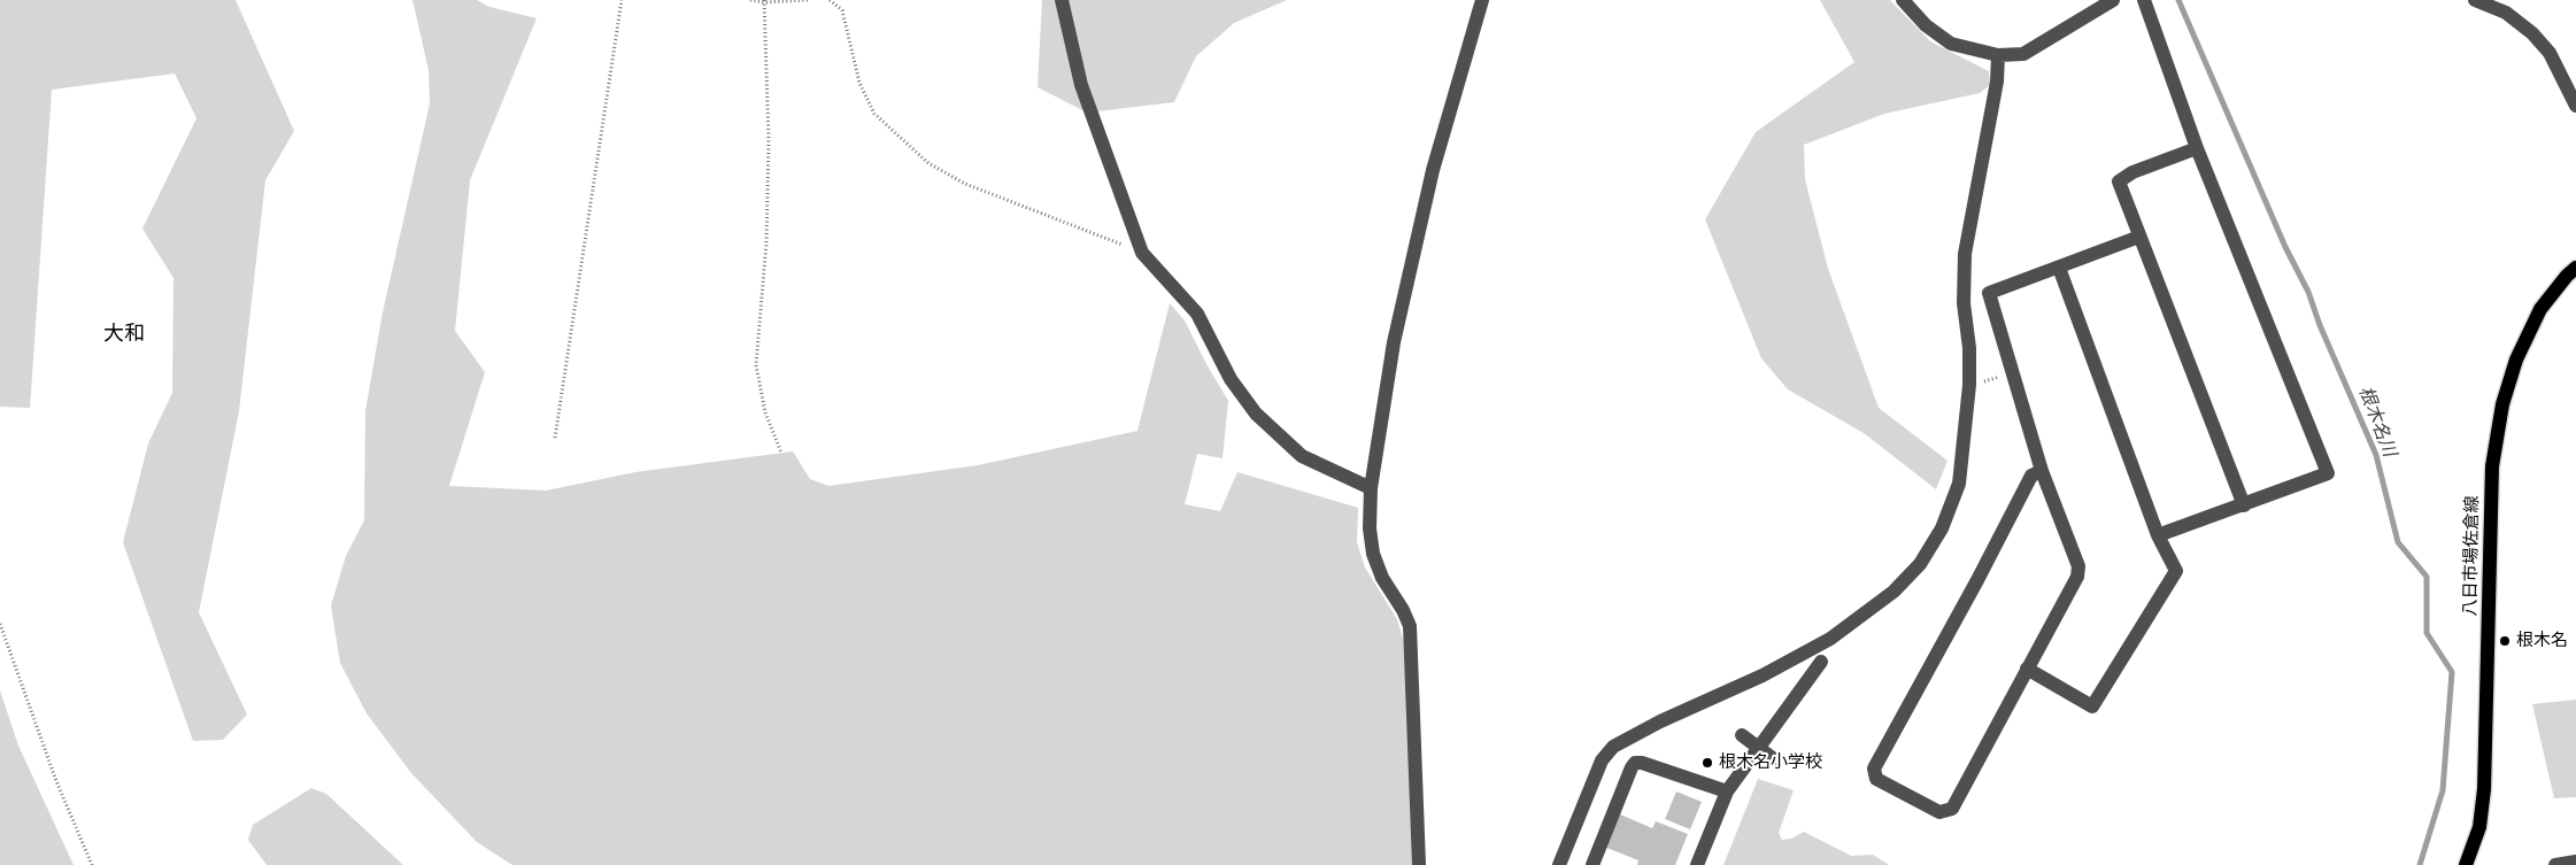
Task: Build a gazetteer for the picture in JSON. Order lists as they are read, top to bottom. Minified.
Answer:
{"streets":{"main road":["八日市場佐倉線"]},"districts":["大和"],"water":["根木名川"],"places":["根木名","根木名小学校"]}
